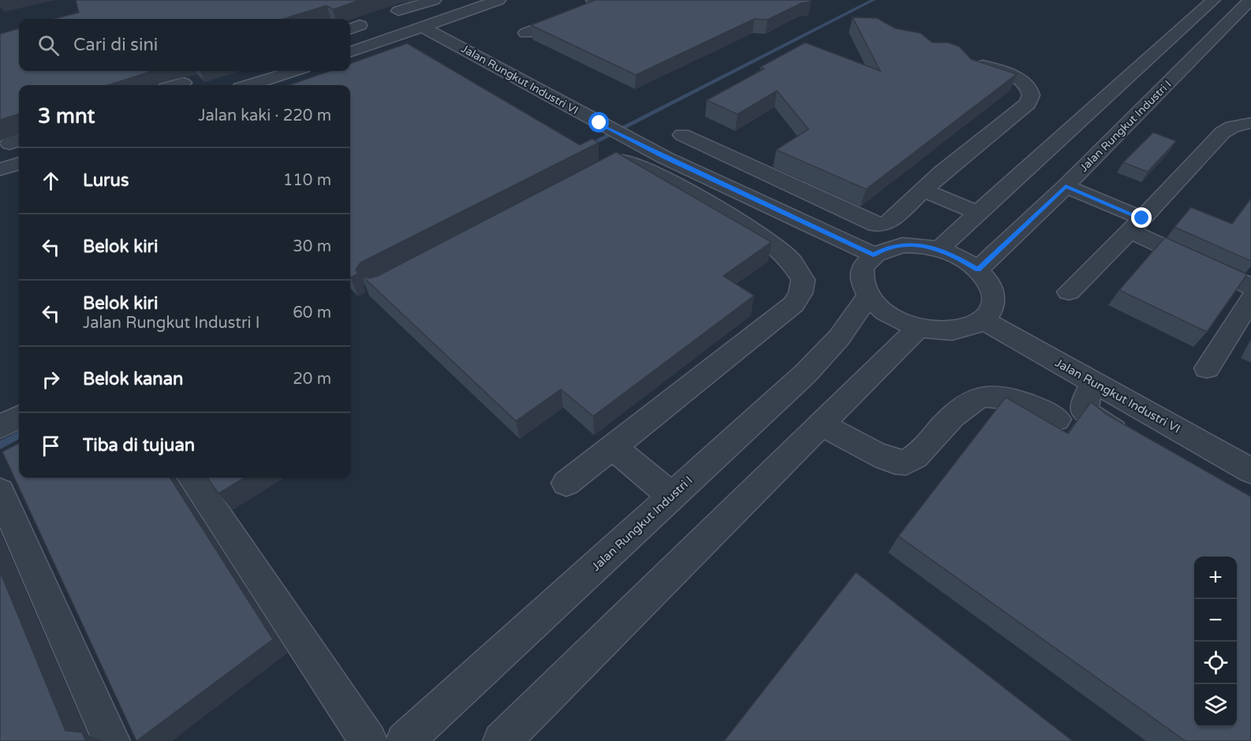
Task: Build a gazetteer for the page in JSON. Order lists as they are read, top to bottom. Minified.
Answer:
{"streets":{"street":["Jalan Rungkut Industri VI","Jalan Rungkut Industri I"]},"crossings":[["Jalan Rungkut Industri VI","Jalan Rungkut Industri I"]],"page":{"search":"Cari di sini","heading":["3 mnt","Jalan kaki · 220 m"],"list":[["Lurus","110 m"],["Belok kiri","30 m"],["Belok kiri","Jalan Rungkut Industri I","60 m"],["Belok kanan","20 m"],"Tiba di tujuan"],"map_buttons":["+","−"]}}
